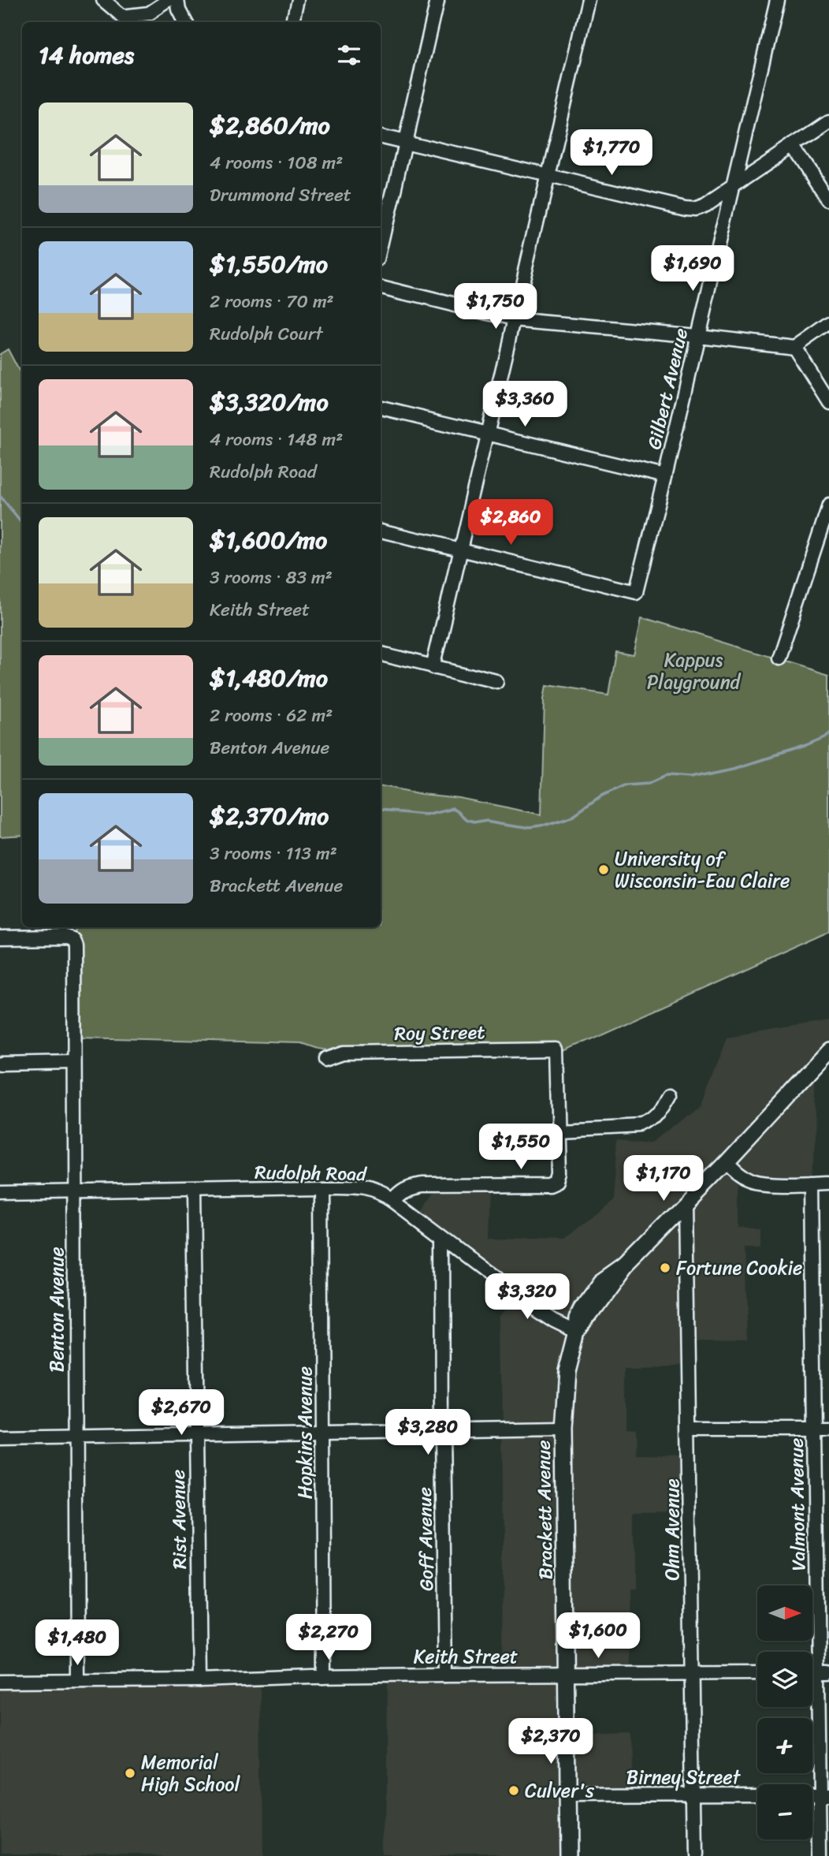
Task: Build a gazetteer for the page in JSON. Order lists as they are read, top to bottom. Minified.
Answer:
{"streets":{"main road":["Brackett Avenue"],"street":["Gilbert Avenue","Roy Street","Rudolph Road","Benton Avenue","Hopkins Avenue","Valmont Avenue","Rist Avenue","Ohm Avenue","Goff Avenue","Keith Street","Birney Street"]},"crossings":[["Rudolph Road","Benton Avenue"],["Rudolph Road","Hopkins Avenue"],["Rudolph Road","Brackett Avenue"],["Rudolph Road","Rist Avenue"],["Rudolph Road","Goff Avenue"],["Benton Avenue","Keith Street"],["Hopkins Avenue","Keith Street"],["Brackett Avenue","Keith Street"],["Brackett Avenue","Birney Street"],["Rist Avenue","Keith Street"],["Ohm Avenue","Keith Street"],["Ohm Avenue","Birney Street"],["Goff Avenue","Keith Street"]],"parks":["Kappus Playground"],"places":["University of Wisconsin-Eau Claire","Fortune Cookie","Memorial High School","Culver's"],"north":"right","page":{"heading":"14 homes","list":[{"name":"$2,860/mo","note":"4 rooms · 108 m² · Drummond Street"},{"name":"$1,550/mo","note":"2 rooms · 70 m² · Rudolph Court"},{"name":"$3,320/mo","note":"4 rooms · 148 m² · Rudolph Road"},{"name":"$1,600/mo","note":"3 rooms · 83 m² · Keith Street"},{"name":"$1,480/mo","note":"2 rooms · 62 m² · Benton Avenue"},{"name":"$2,370/mo","note":"3 rooms · 113 m² · Brackett Avenue"}],"price":["$1,770","$1,690","$1,750","$3,360","$2,860","$1,550","$1,170","$3,320","$2,670","$3,280","$1,600","$2,270","$1,480","$2,370"],"map_buttons":["+","−"]}}
